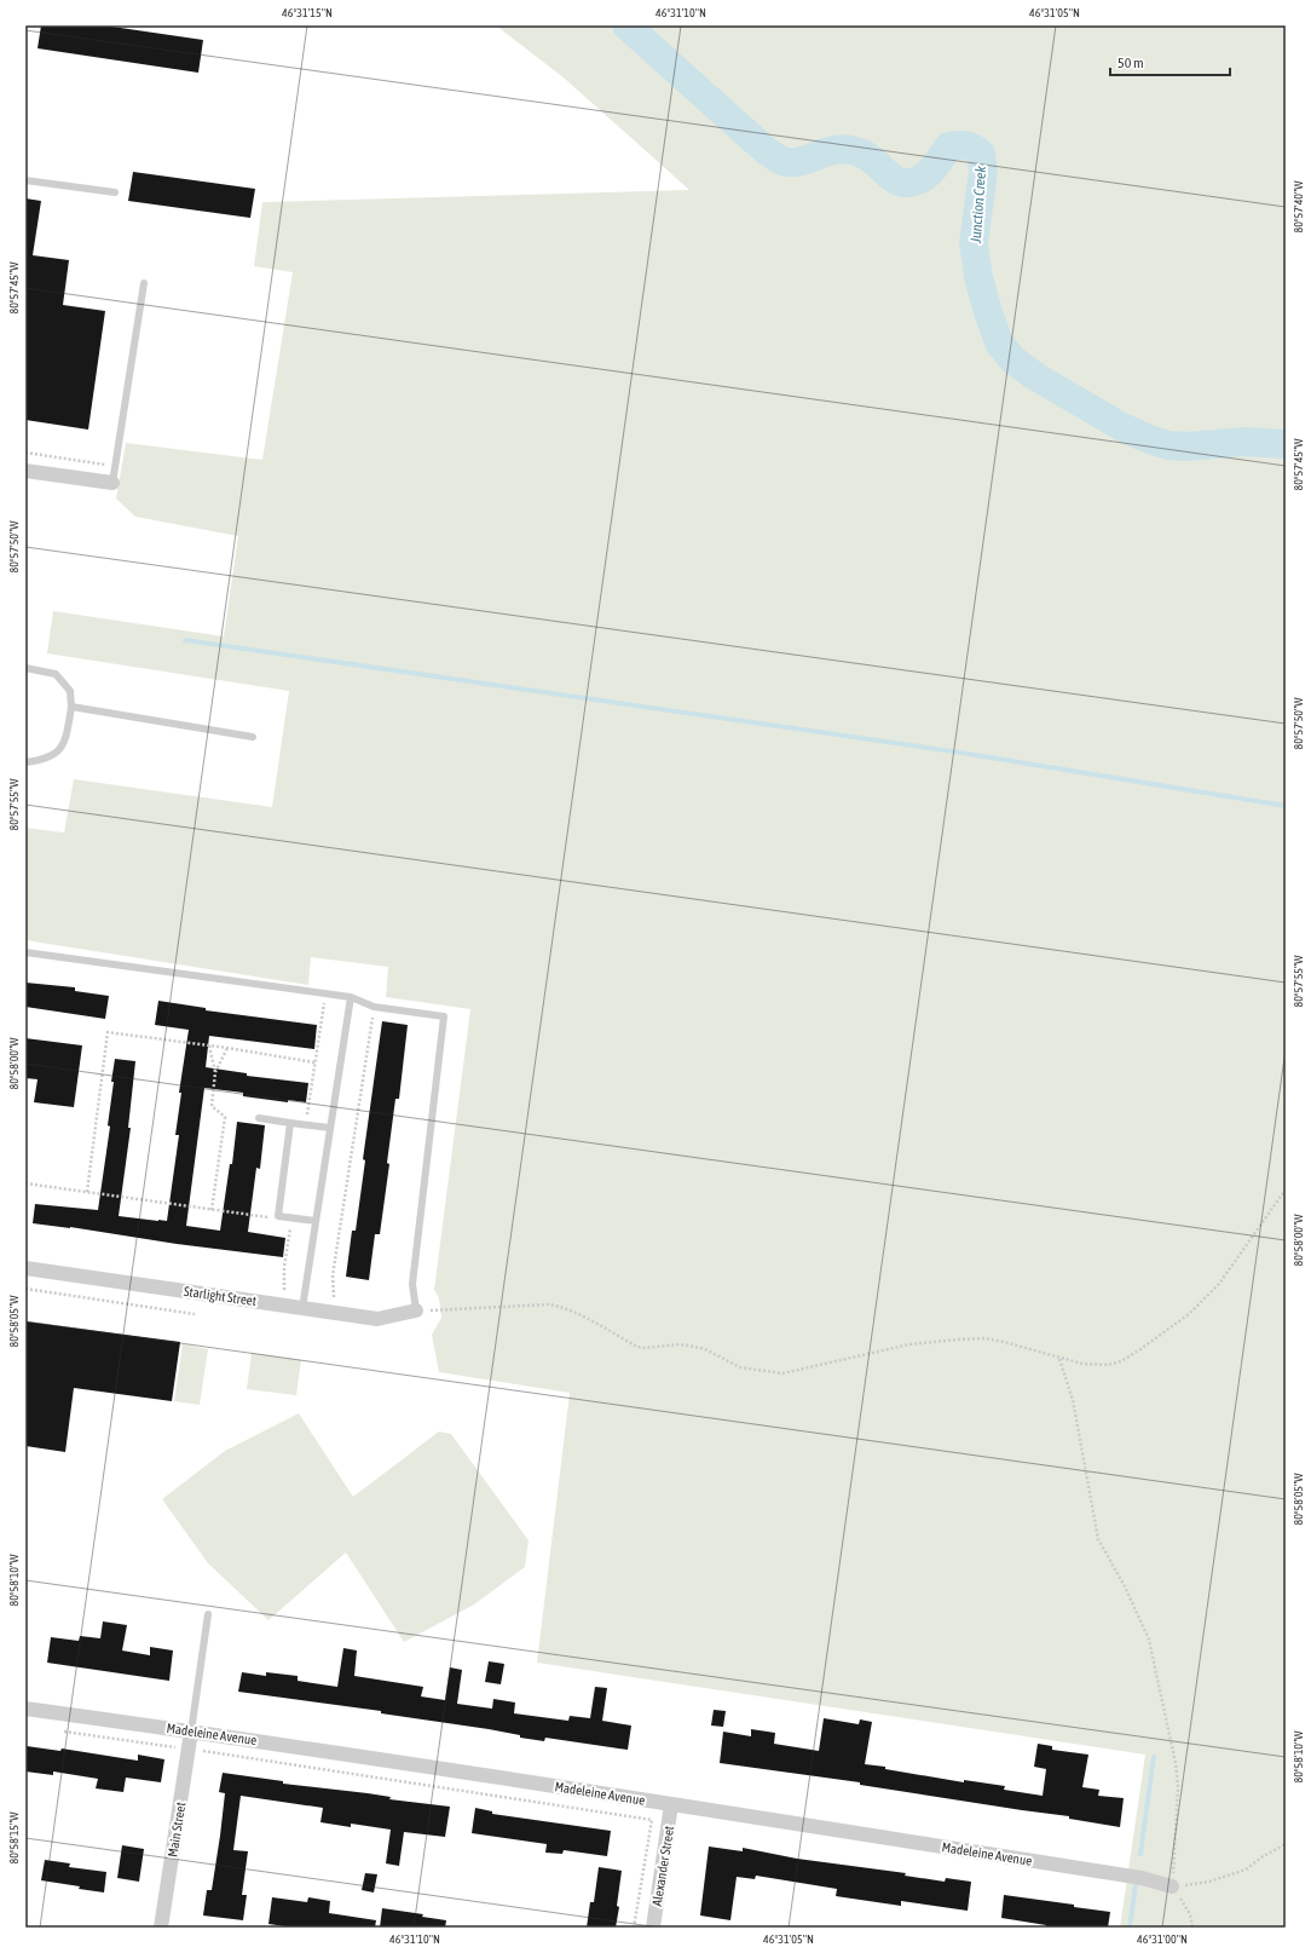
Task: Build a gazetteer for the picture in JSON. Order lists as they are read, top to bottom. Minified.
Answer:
{"streets":{"street":["Starlight Street","Madeleine Avenue","Main Street","Alexander Street"]},"crossings":[["Madeleine Avenue","Main Street"],["Madeleine Avenue","Alexander Street"]],"water":["Junction Creek"],"scale_bar":"50 m","coordinates":["46°31'15\"N","46°31'10\"N","46°31'05\"N","80°57'40\"W","80°57'45\"W","80°57'50\"W","80°57'55\"W","80°58'00\"W","80°58'05\"W","80°58'10\"W","80°58'15\"W","46°31'00\"N"]}
